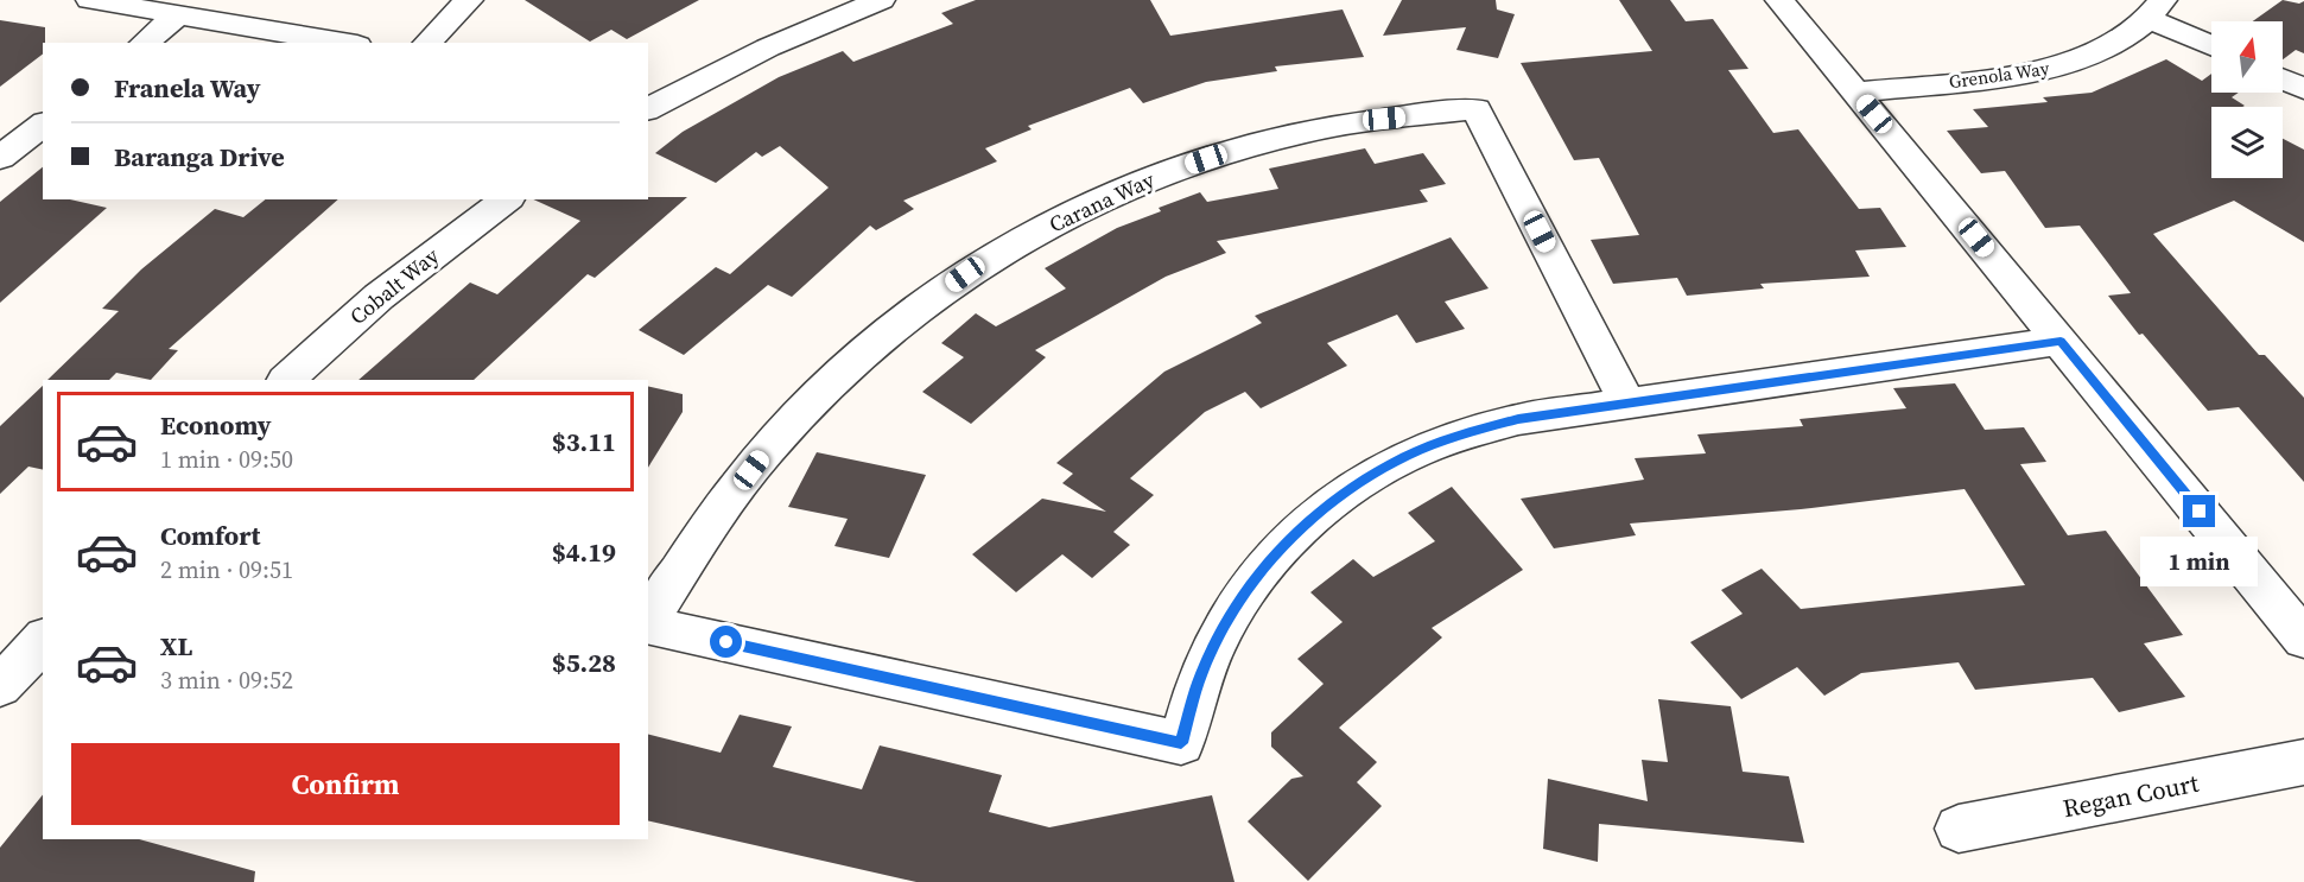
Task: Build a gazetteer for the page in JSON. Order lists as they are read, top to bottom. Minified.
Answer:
{"streets":{"street":["Grenola Way","Carana Way","Cobalt Way","Regan Court"]},"north":"top","page":{"banner":["Franela Way","Baranga Drive"],"list":[{"name":"Economy","note":"1 min · 09:50","value":"$3.11"},{"name":"Comfort","note":"2 min · 09:51","value":"$4.19"},{"name":"XL","note":"3 min · 09:52","value":"$5.28"}],"bubble":"1 min","buttons":"Confirm"}}
